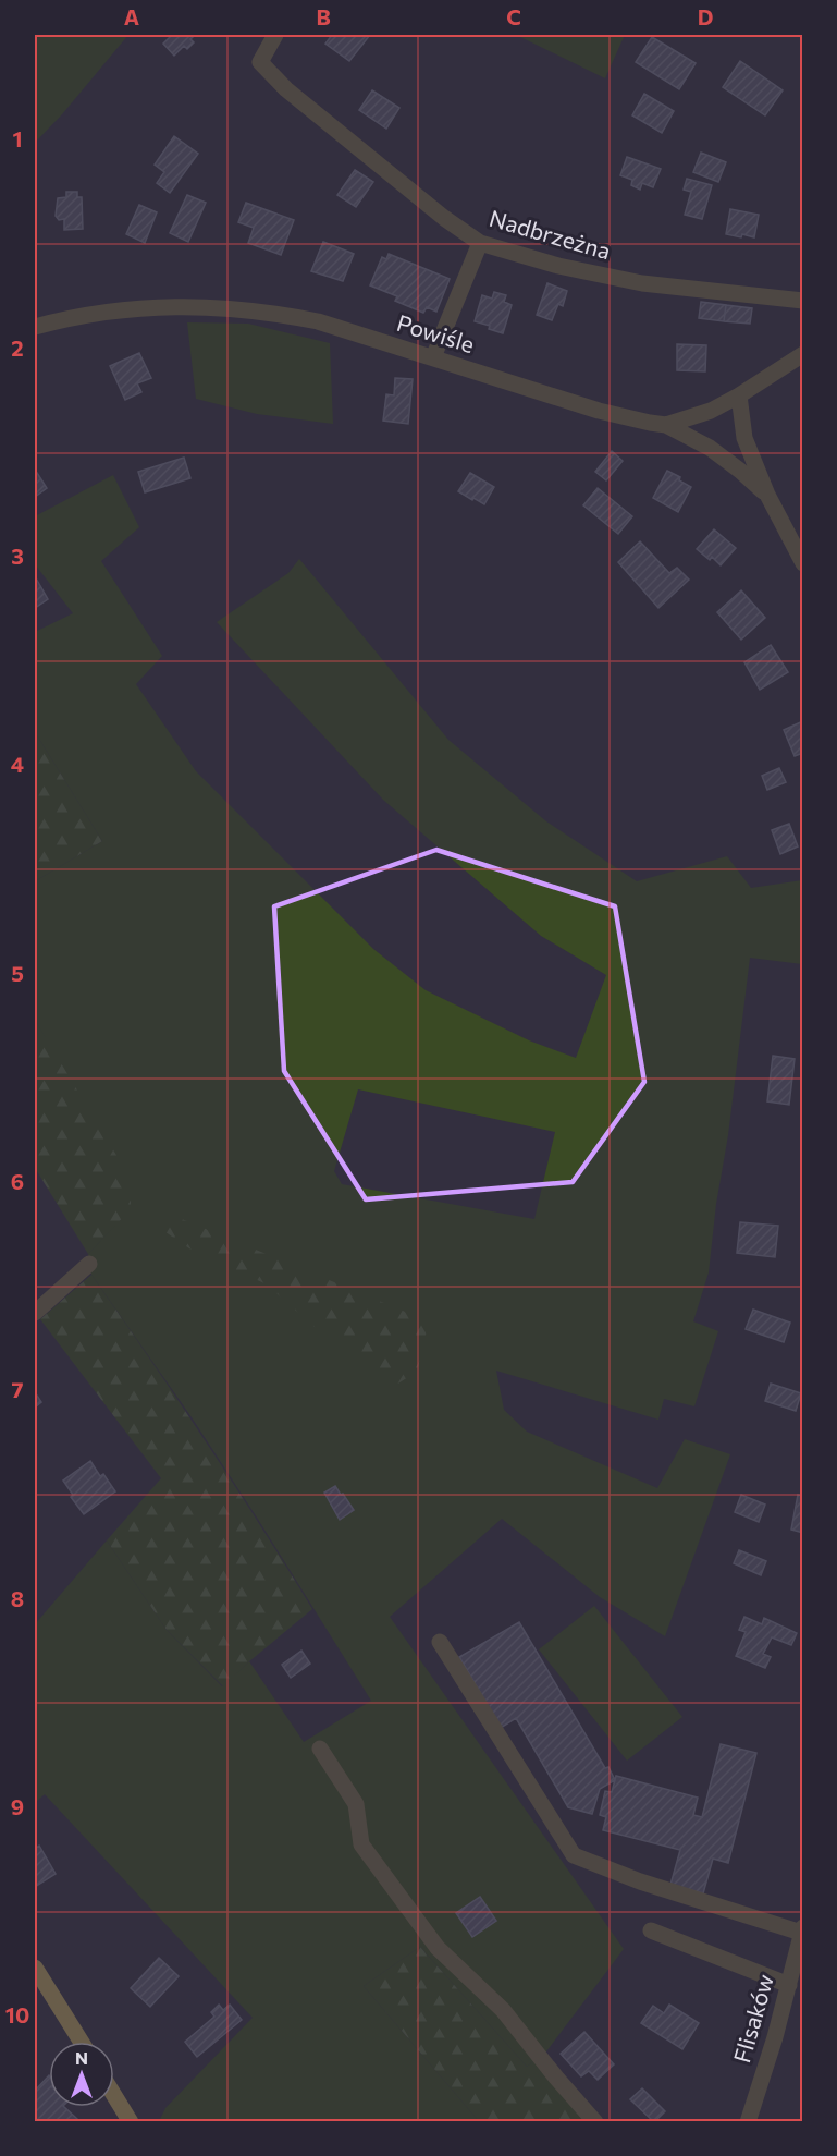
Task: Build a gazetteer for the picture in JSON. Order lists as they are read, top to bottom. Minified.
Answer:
{"streets":{"street":["Nadbrzeżna","Powiśle","Flisaków"]},"north":"top","grid":{"columns":["A","B","C","D"],"rows":["1","2","3","4","5","6","7","8","9","10"]}}
